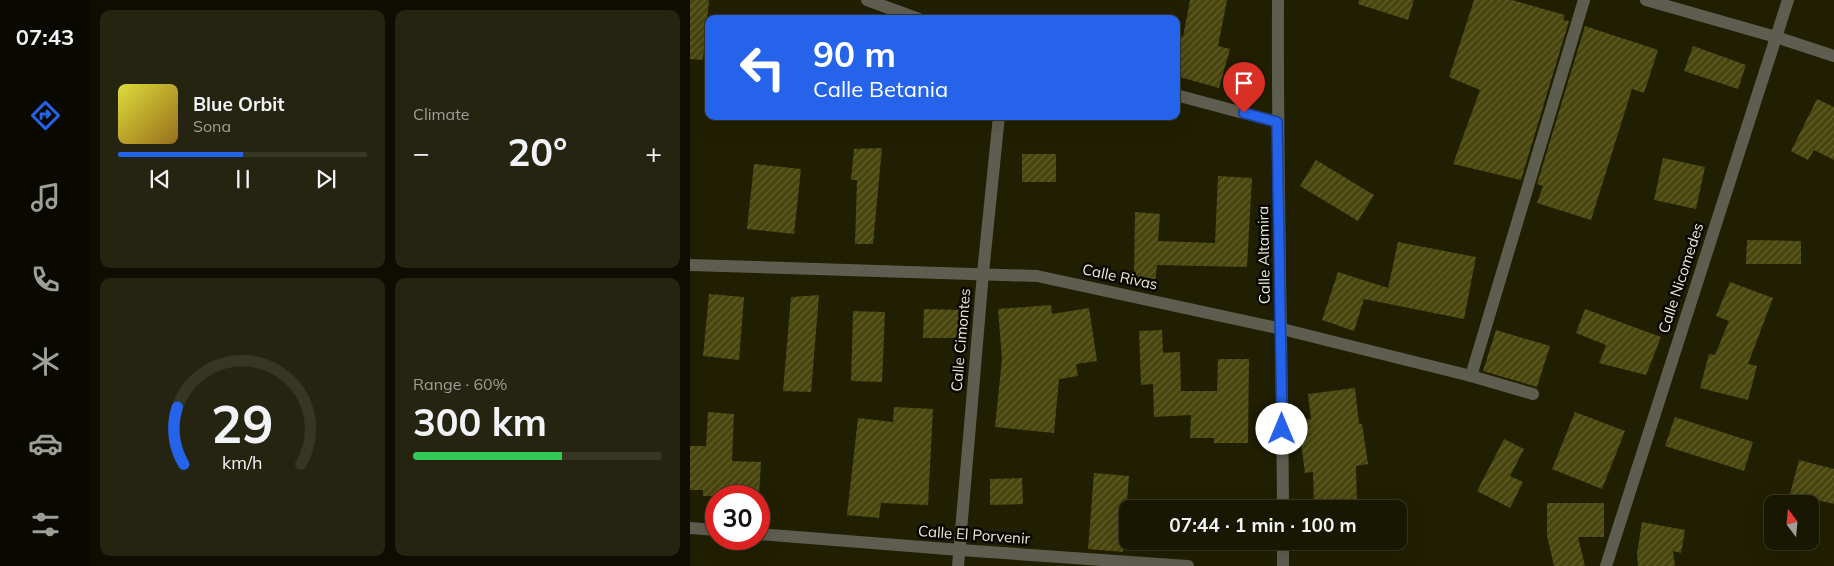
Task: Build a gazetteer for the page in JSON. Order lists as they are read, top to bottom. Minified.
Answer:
{"streets":{"street":["Calle Altamira","Calle Rivas","Calle Nicomedes","Calle Cimontes","Calle El Porvenir"]},"crossings":[["Calle Altamira","Calle Rivas"],["Calle Rivas","Calle Cimontes"],["Calle Cimontes","Calle El Porvenir"]],"north":"top","page":{"tabs":"07:43","tile":["Climate",["Range · 60%","300 km"]],"turn":["90 m","Calle Betania"],"song":["Blue Orbit","Sona"],"heat":["−","20°","+"],"limit":"30","trip":"07:44 · 1 min · 100 m","gauge":["29","km/h"]}}
